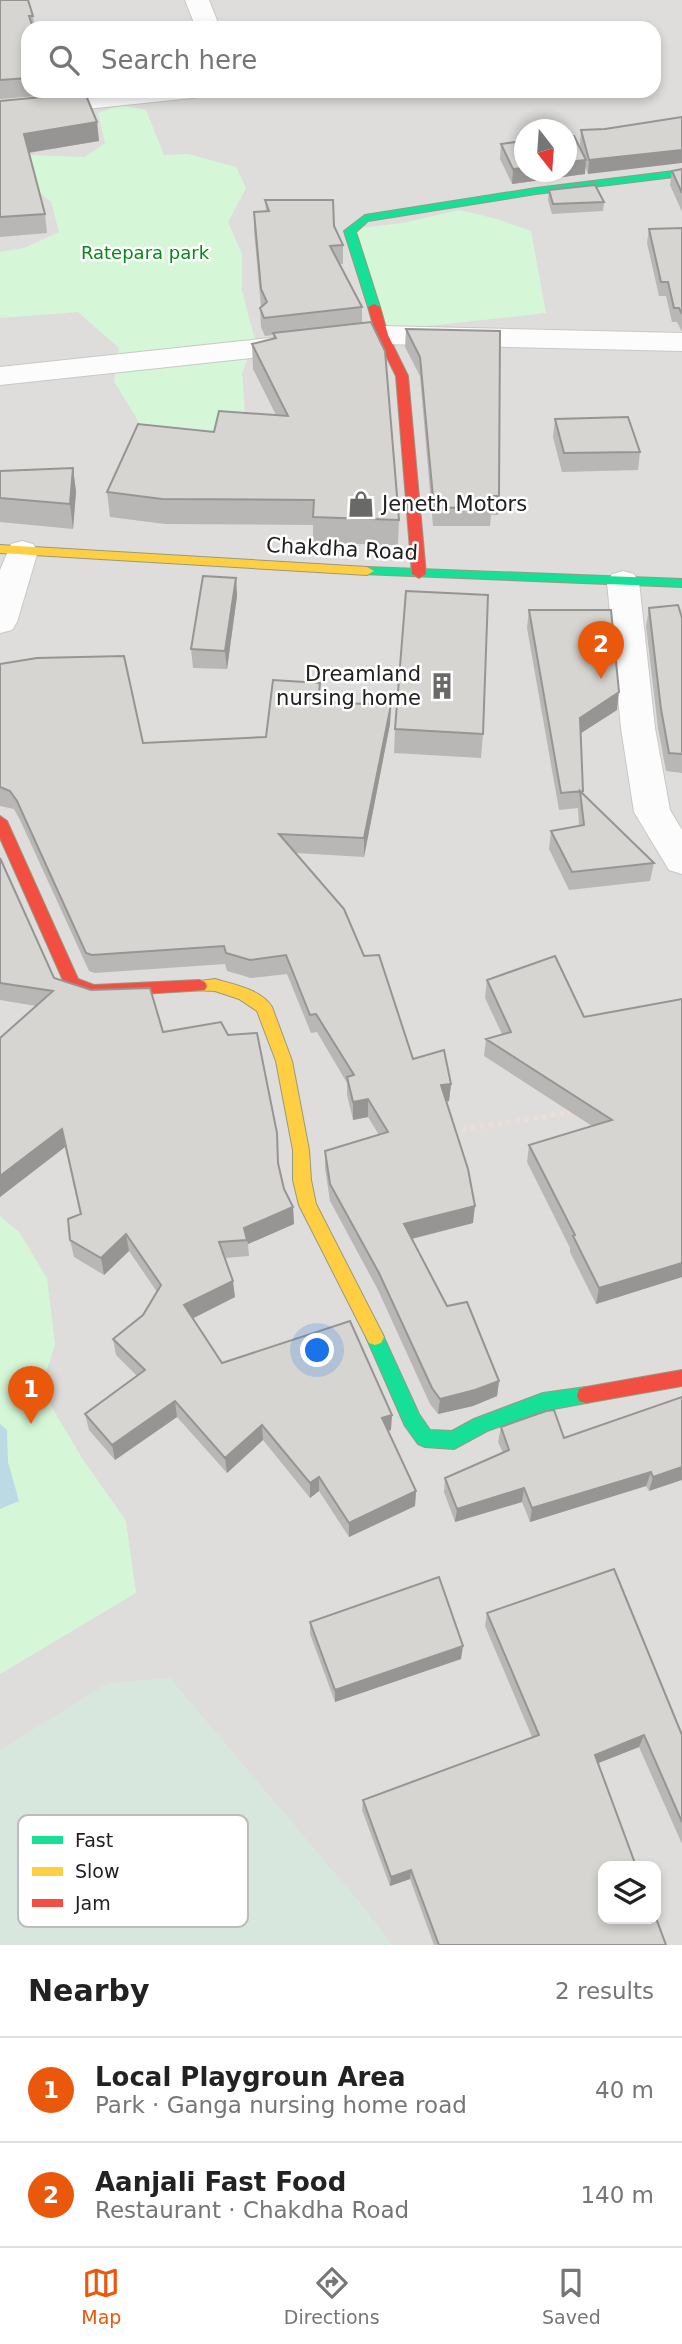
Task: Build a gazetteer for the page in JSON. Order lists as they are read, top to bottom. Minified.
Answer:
{"streets":{"street":["Chakdha Road"]},"parks":["Ratepara park"],"places":{"shop":["Jeneth Motors"],"building":["Dreamland nursing home"]},"legend":["Fast","Slow","Jam"],"north":"bottom","page":{"search":"Search here","pins":["2","1"],"heading":["Nearby","2 results"],"list":[{"mark":"1","name":"Local Playgroun Area","note":"Park · Ganga nursing home road","value":"40 m"},{"mark":"2","name":"Aanjali Fast Food","note":"Restaurant · Chakdha Road","value":"140 m"}],"nav":["Map","Directions","Saved"]}}
